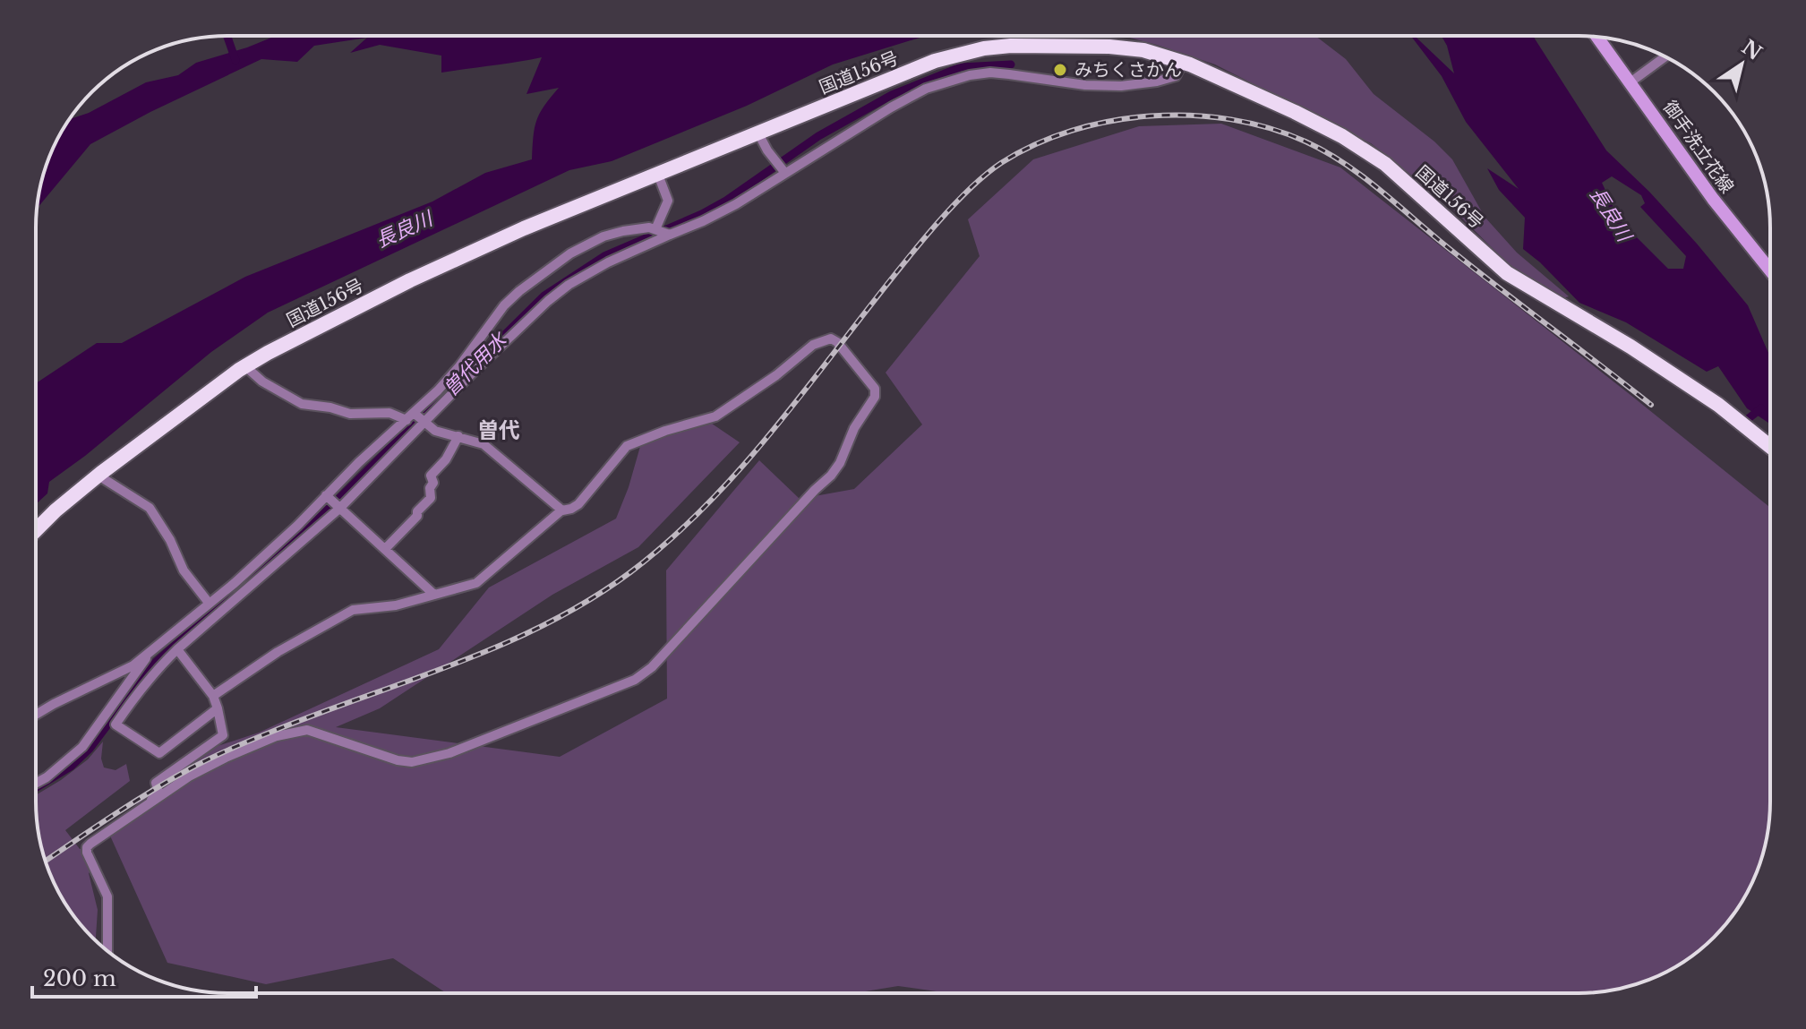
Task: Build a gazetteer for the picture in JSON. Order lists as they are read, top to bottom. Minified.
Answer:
{"streets":{"highway":["国道156号"],"main road":["御手洗立花線"]},"districts":["曽代"],"water":["長良川","曽代用水"],"places":["みちくさかん"],"scale_bar":"200 m","north":"top right"}
